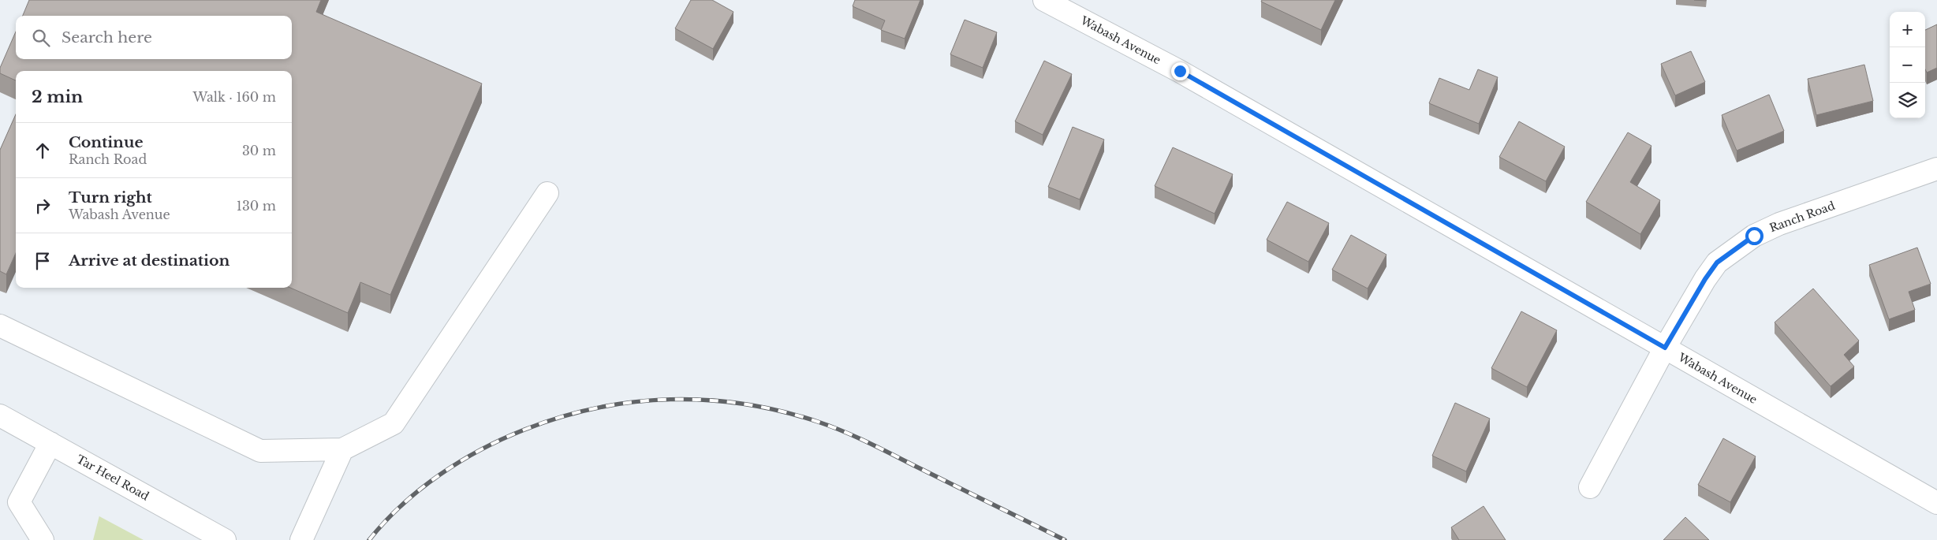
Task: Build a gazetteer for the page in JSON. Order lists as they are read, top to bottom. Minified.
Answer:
{"streets":{"street":["Wabash Avenue","Ranch Road","Tar Heel Road"]},"crossings":[["Wabash Avenue","Ranch Road"]],"page":{"map_buttons":["+","−"],"search":"Search here","heading":["2 min","Walk · 160 m"],"list":[["Continue","Ranch Road","30 m"],["Turn right","Wabash Avenue","130 m"],"Arrive at destination"]}}
